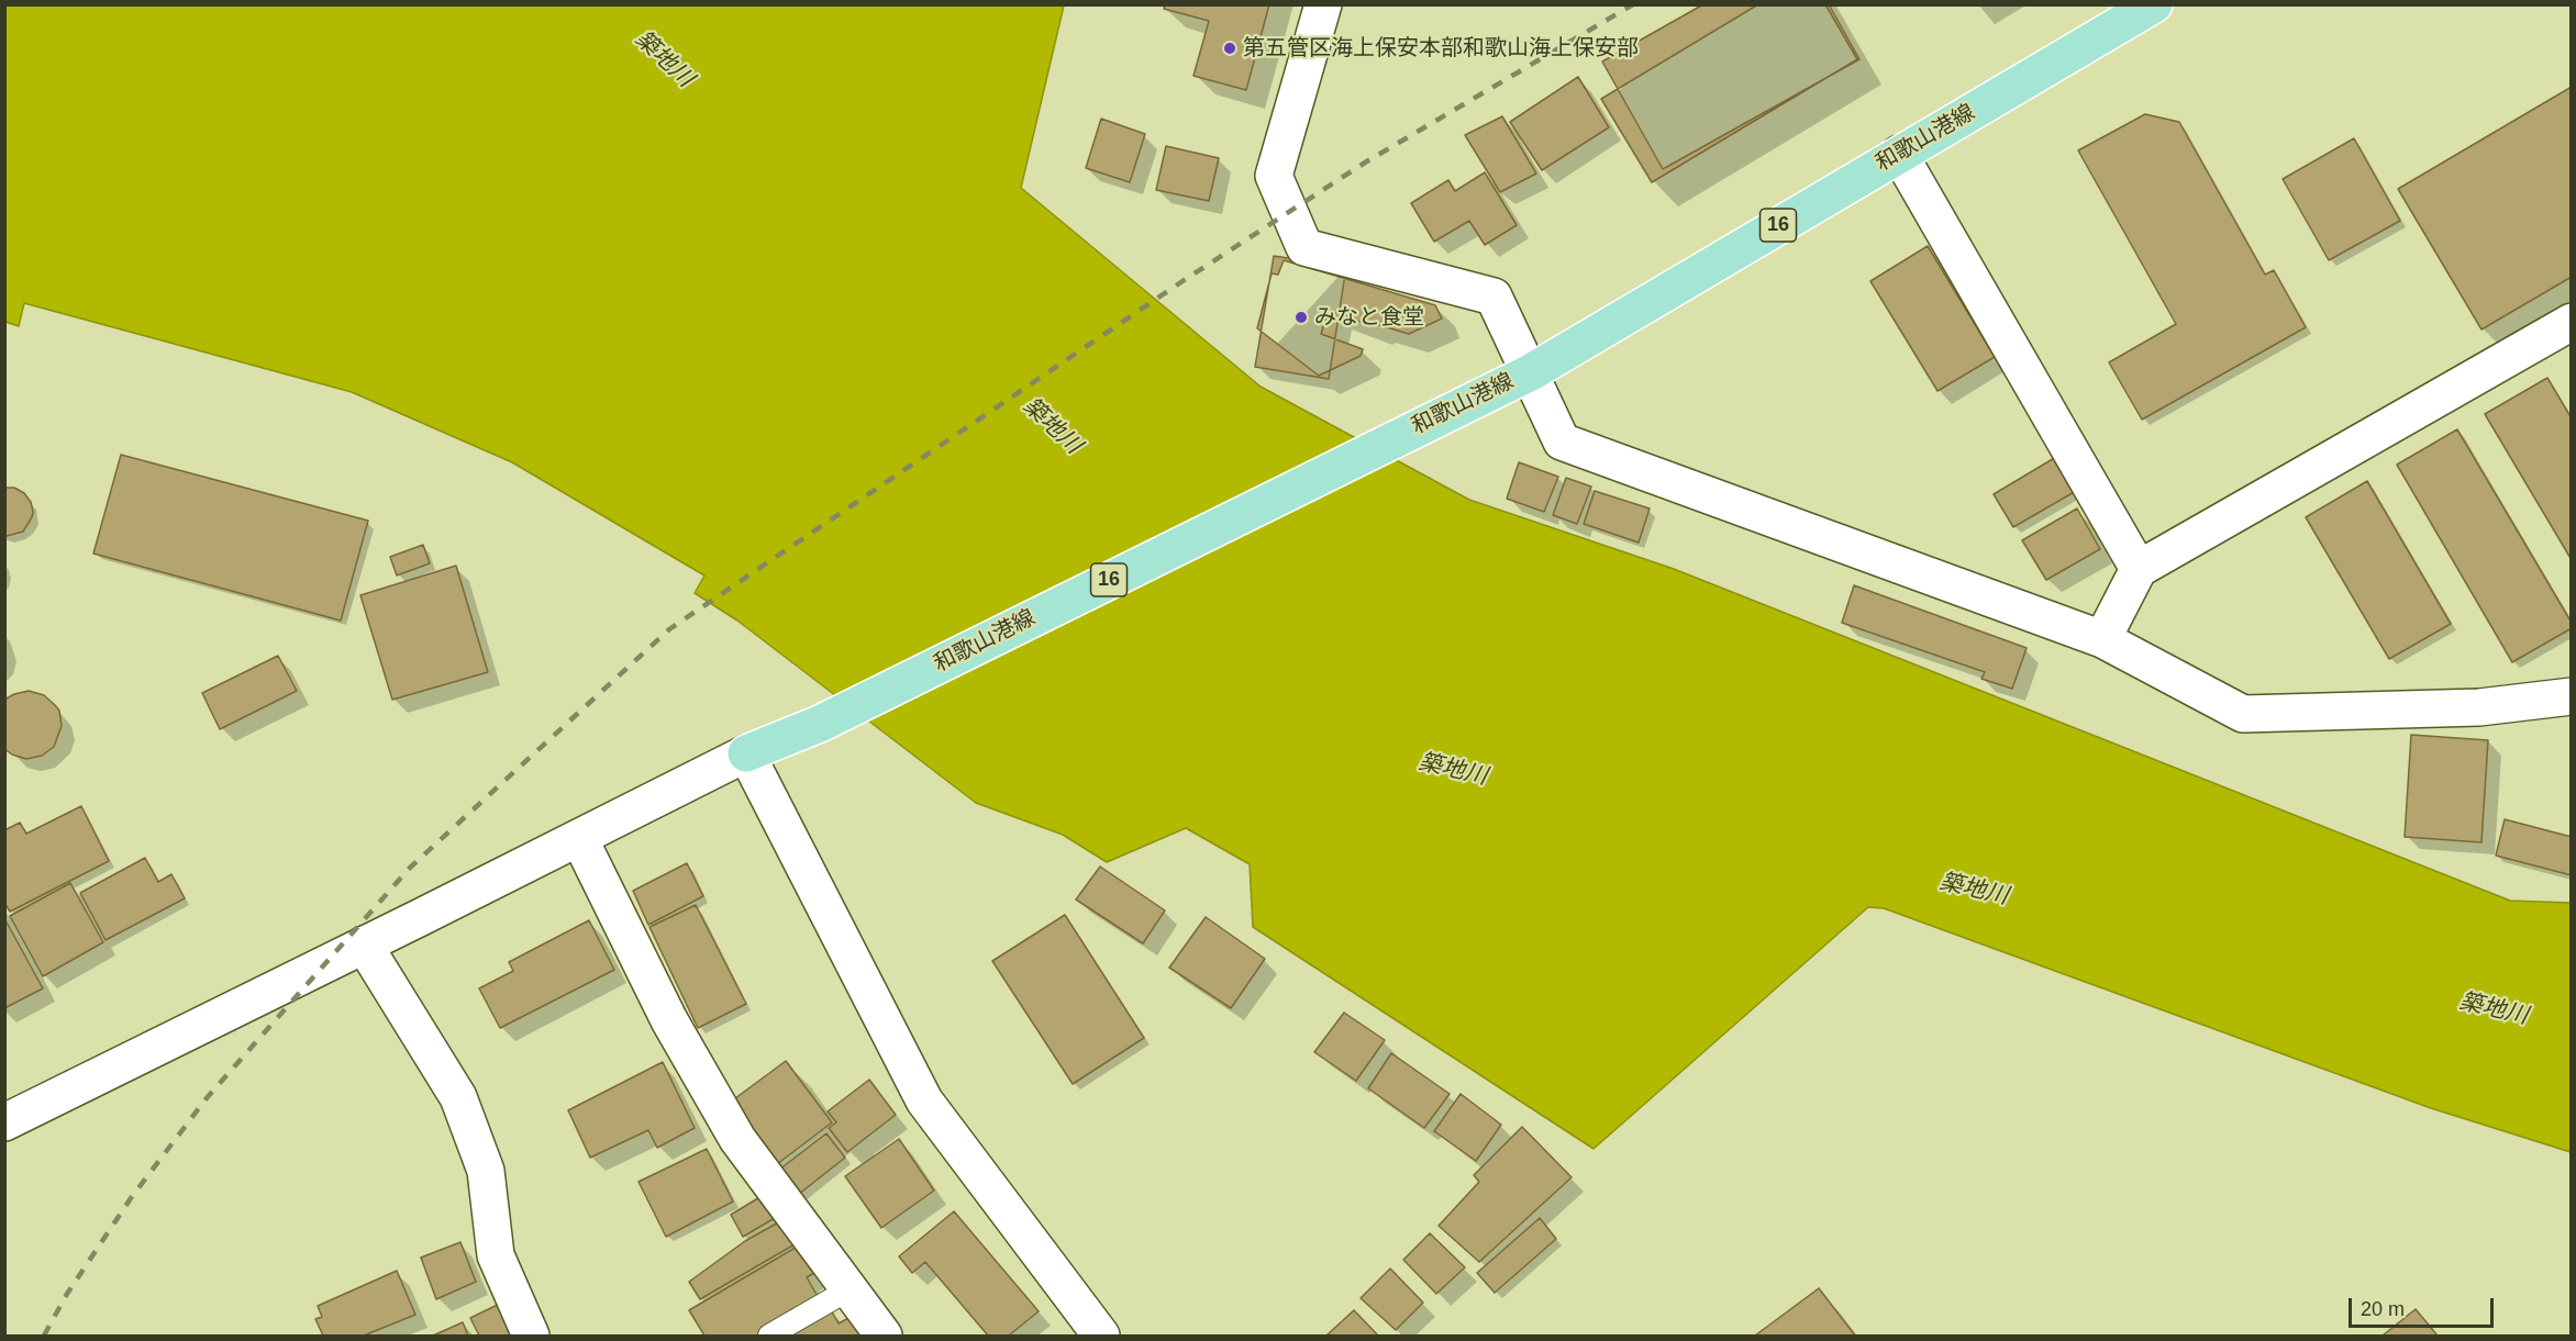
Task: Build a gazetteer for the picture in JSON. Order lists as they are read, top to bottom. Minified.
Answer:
{"streets":{"main road":["和歌山港線","16"]},"water":["築地川"],"places":["第五管区海上保安本部和歌山海上保安部","みなと食堂"],"scale_bar":"20 m"}
